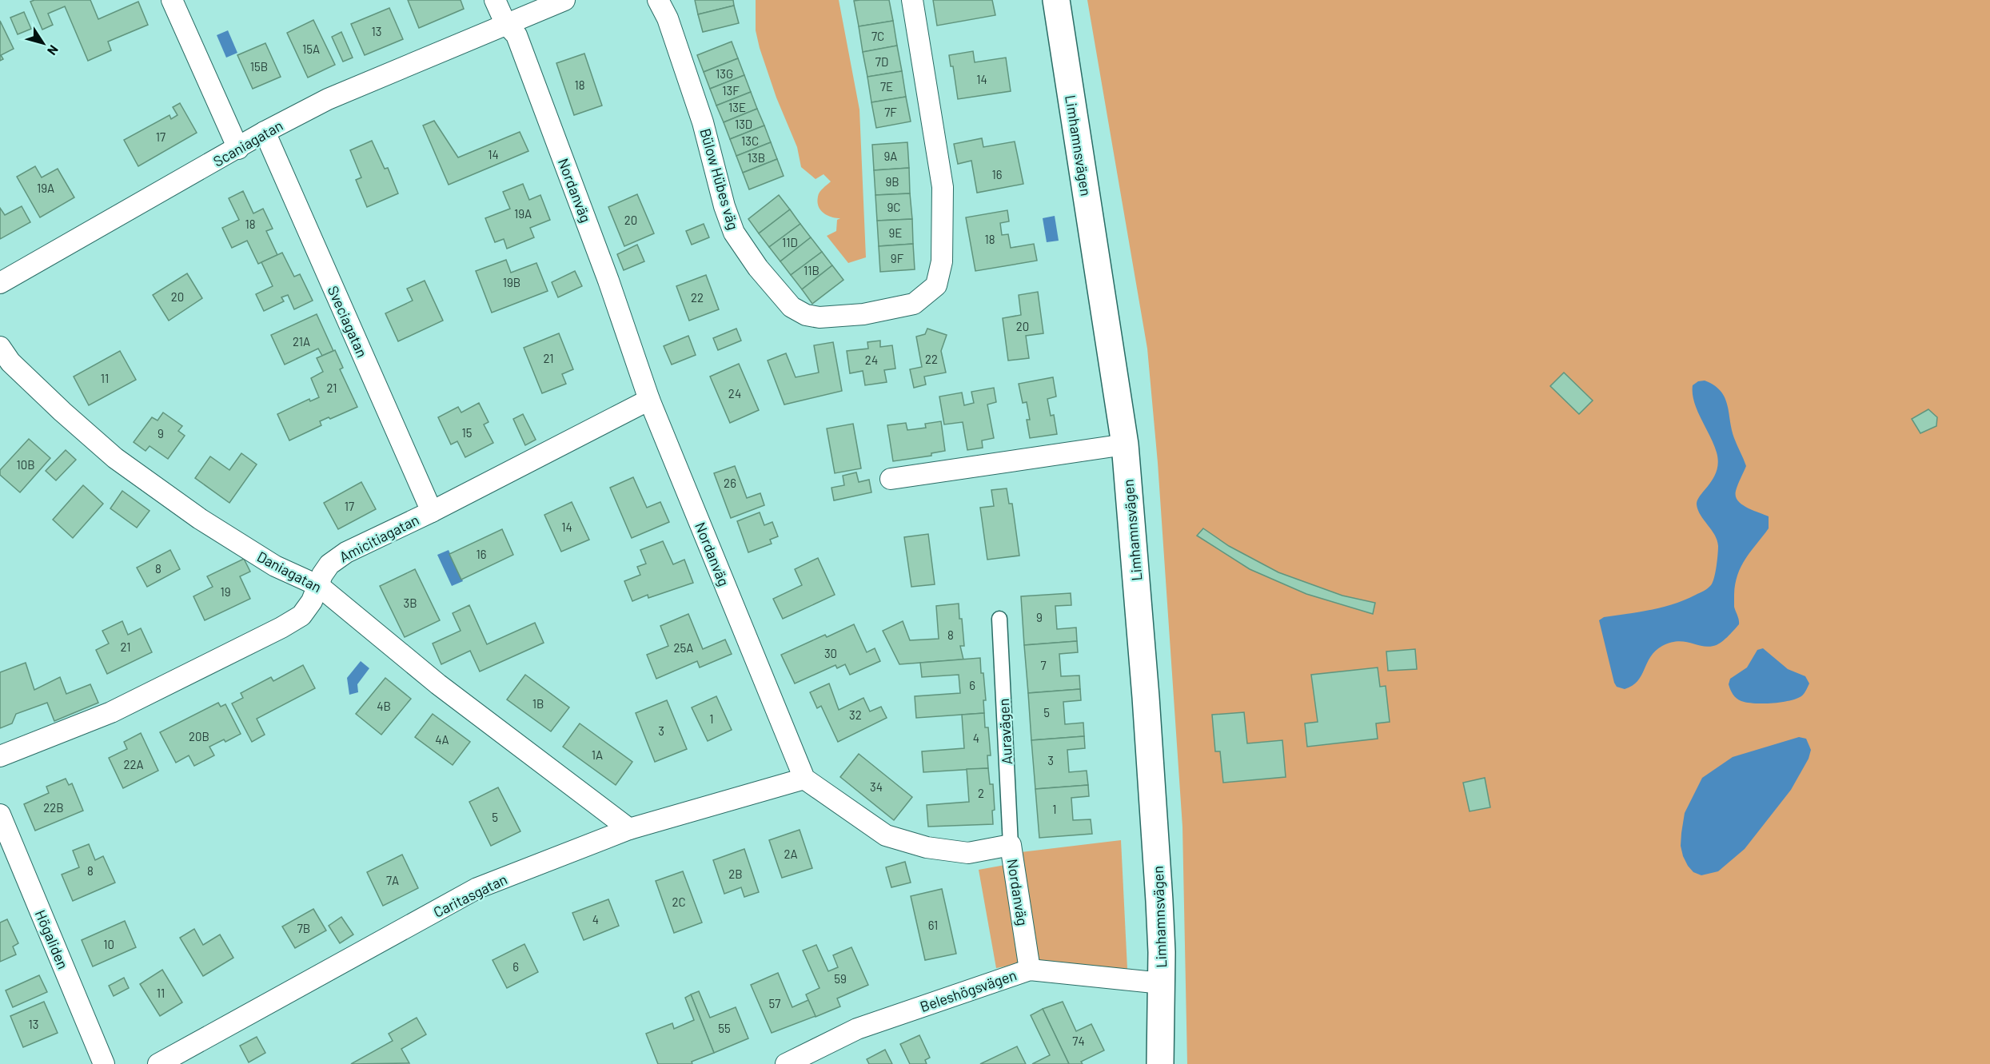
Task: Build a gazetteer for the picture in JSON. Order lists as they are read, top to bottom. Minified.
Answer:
{"streets":{"main road":["Limhamnsvägen"],"street":["Scaniagatan","Bülow Hübes väg","Nordanväg","Sveciagatan","Amicitiagatan","Daniagatan","Auravägen","Caritasgatan","Högaliden","Beleshögsvägen"]},"crossings":[["Scaniagatan","Nordanväg"],["Scaniagatan","Sveciagatan"],["Limhamnsvägen","Beleshögsvägen"],["Nordanväg","Amicitiagatan"],["Nordanväg","Auravägen"],["Nordanväg","Caritasgatan"],["Nordanväg","Beleshögsvägen"],["Sveciagatan","Amicitiagatan"],["Amicitiagatan","Daniagatan"],["Daniagatan","Caritasgatan"]],"house_numbers":["13","7C","15A","7D","15B","13G","14","18","7E","13F","13E","7F","13D","17","13C","14","9A","13B","16","9B","19A","9C","19A","20","18","9E","18","11D","9F","11B","19B","20","22","20","21A","21","22","24","11","21","24","15","9","10B","26","17","14","16","8","19","3B","9","8","21","25A","30","7","6","1B","4B","5","32","1","3","20B","4","4A","1A","3","22A","34","2","22B","1","5","2A","8","2B","7A","2C","4","61","7B","10","6","59","11","57","13","55","74"],"north":"bottom right"}
